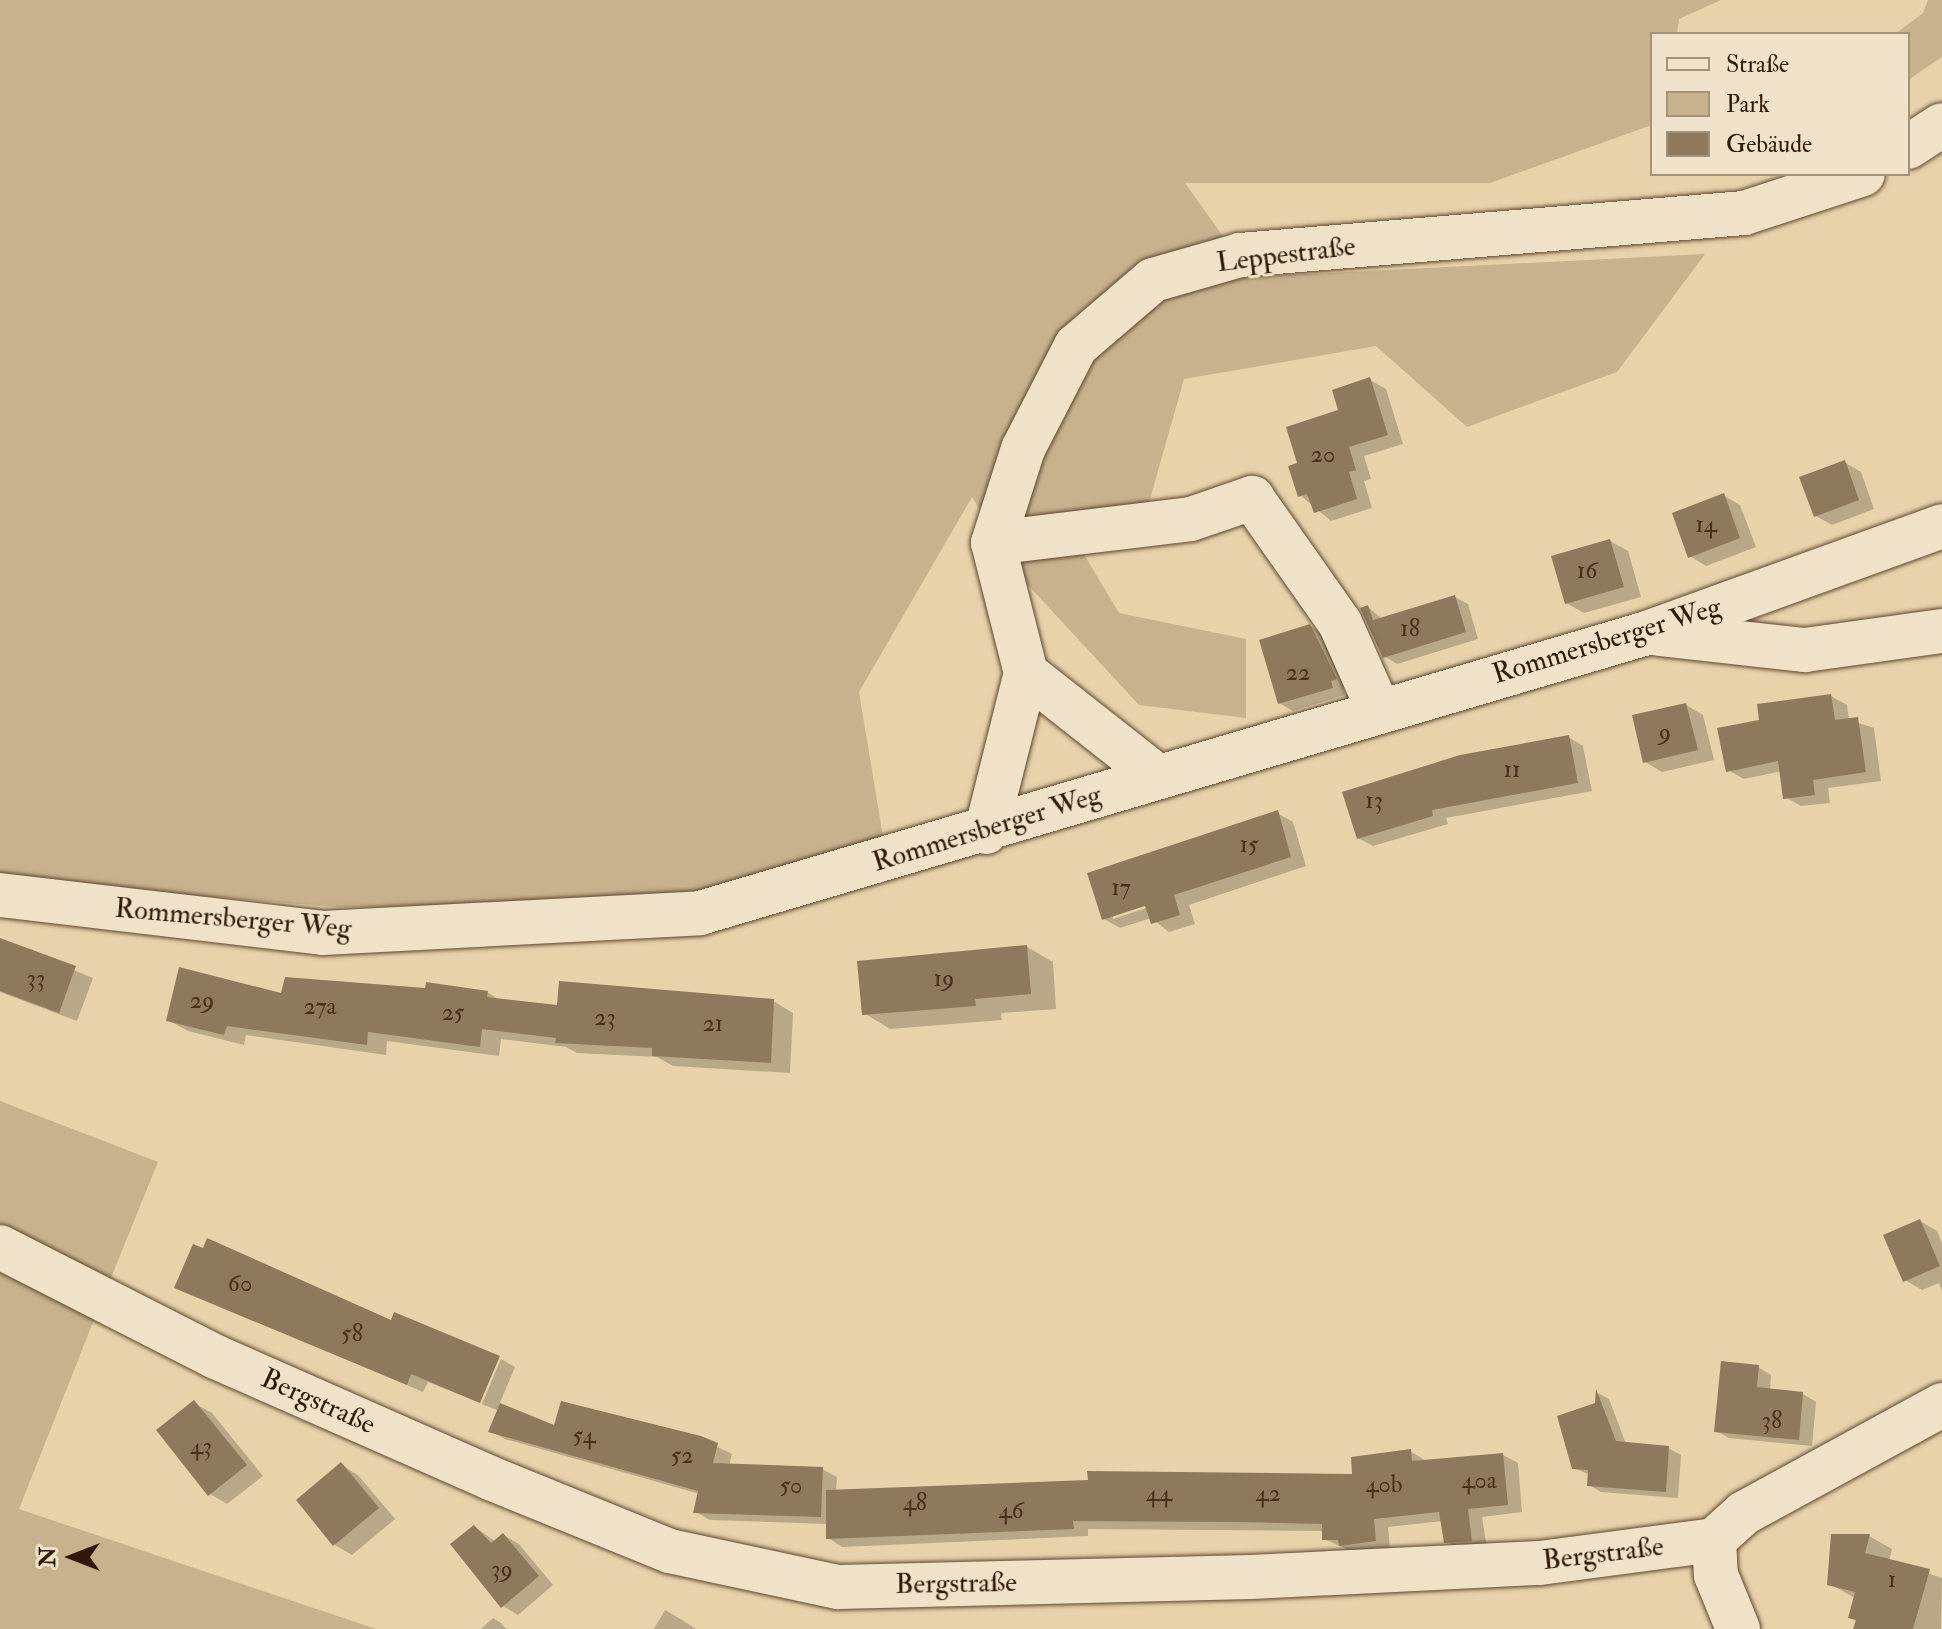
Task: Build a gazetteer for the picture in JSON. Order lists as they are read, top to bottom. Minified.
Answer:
{"streets":{"street":["Leppestraße","Rommersberger Weg","Bergstraße"]},"house_numbers":["20","14","16","18","22","9","11","13","15","17","33","19","29","27a","25","23","21","60","58","38","54","43","52","40a","40b","50","44","42","48","46","39","1"],"legend":["Straße","Park","Gebäude"],"north":"left"}
